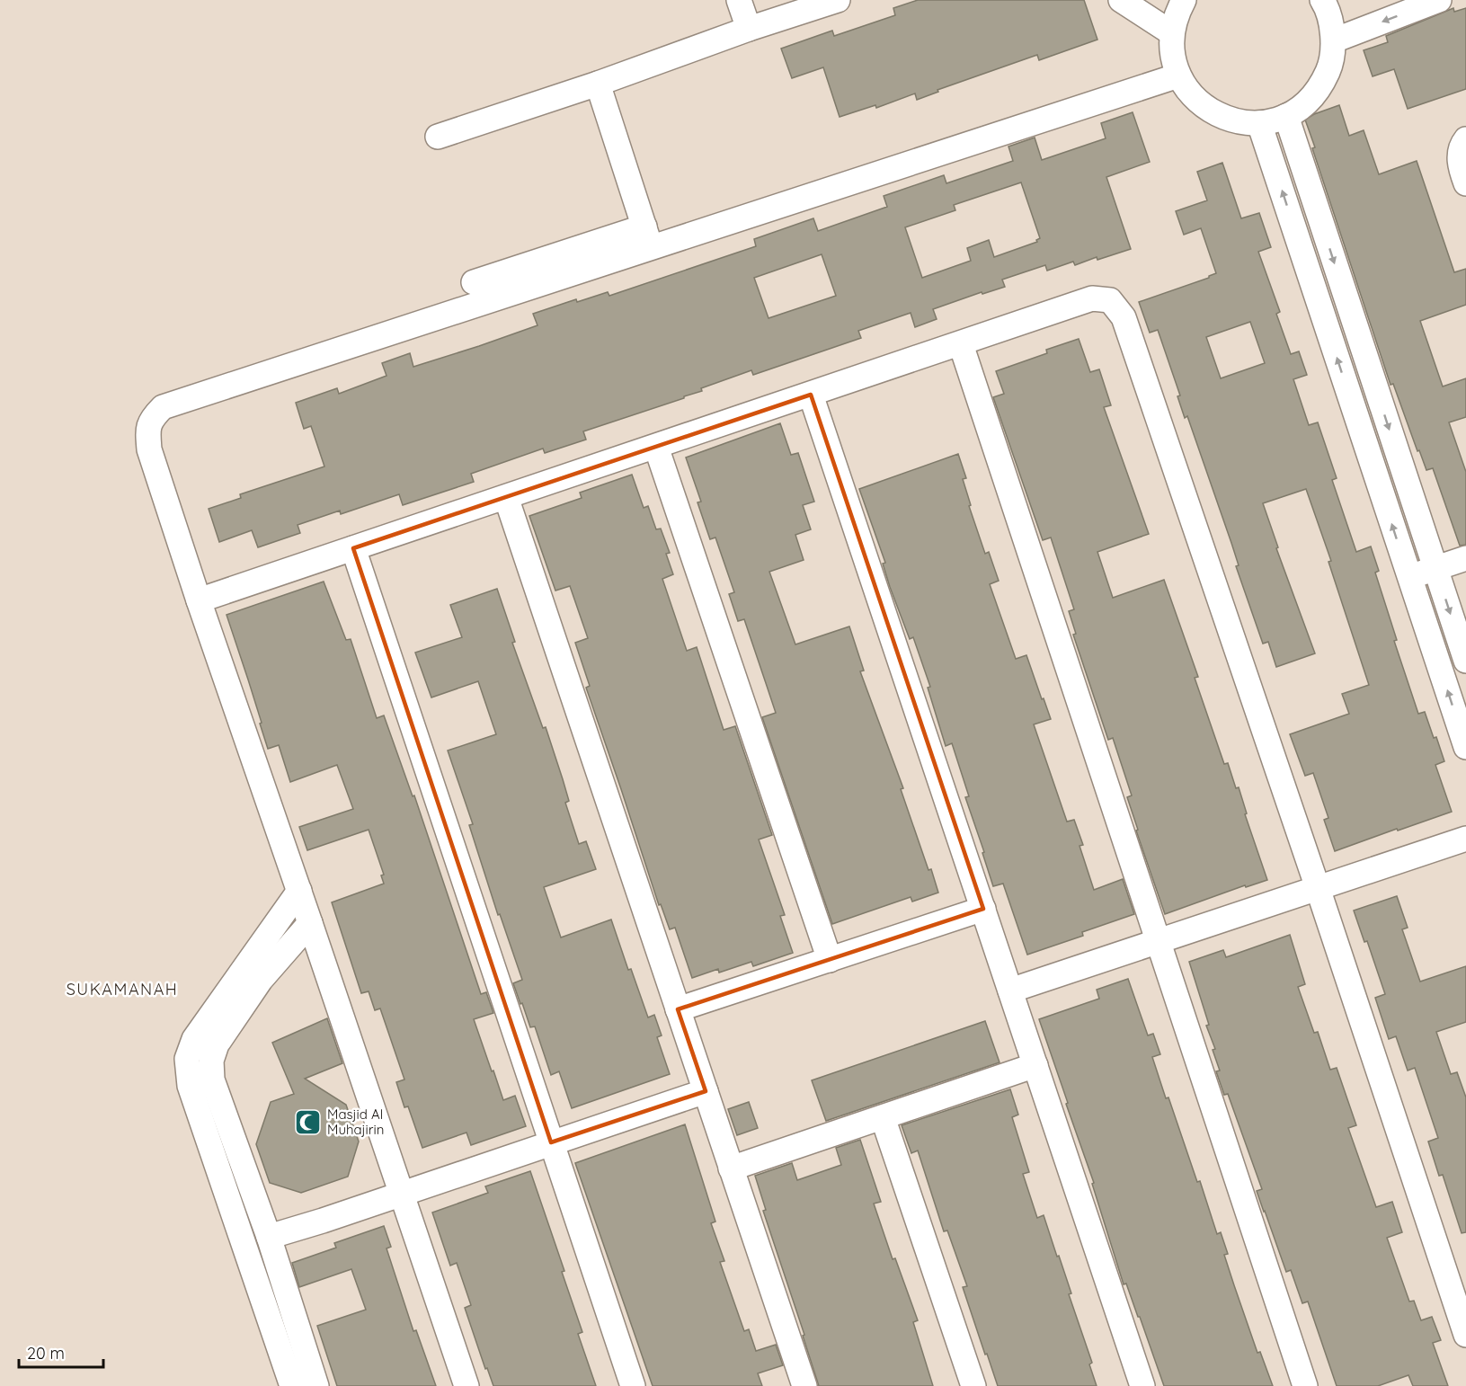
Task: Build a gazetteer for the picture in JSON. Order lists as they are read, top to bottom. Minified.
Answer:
{"districts":["SUKAMANAH"],"places":{"mosque":["Masjid Al Muhajirin"]},"scale_bar":"20 m"}
